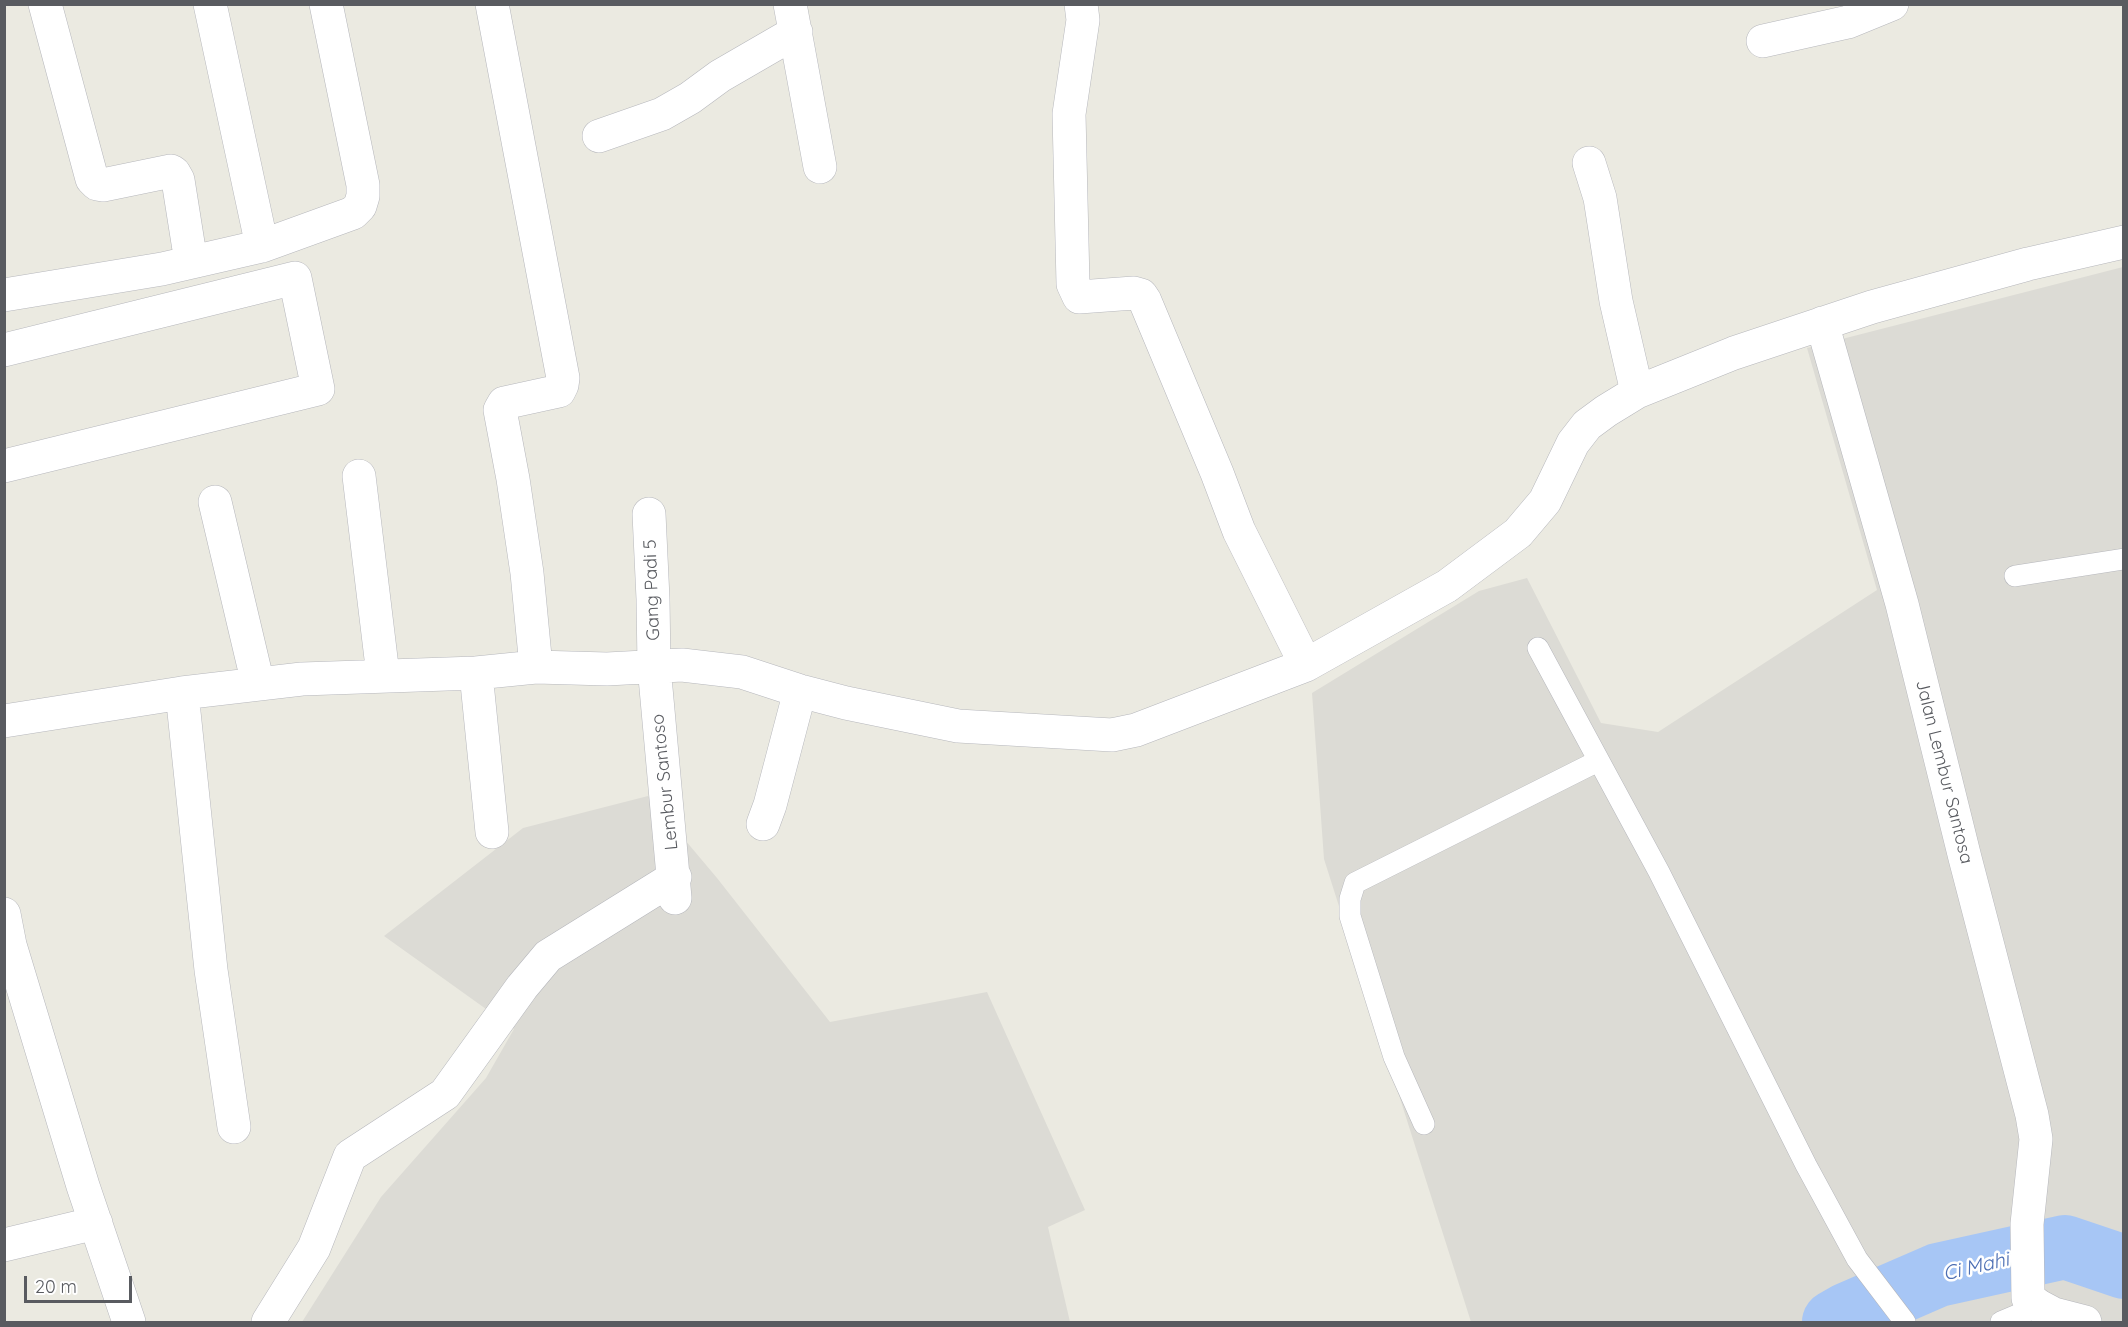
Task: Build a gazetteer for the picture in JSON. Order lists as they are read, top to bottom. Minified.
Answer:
{"streets":{"street":["Gang Padi 5","Jalan Lembur Santosa","Lembur Santoso"]},"crossings":[["Gang Padi 5","Lembur Santoso"]],"water":["Ci Mahi"],"scale_bar":"20 m"}
